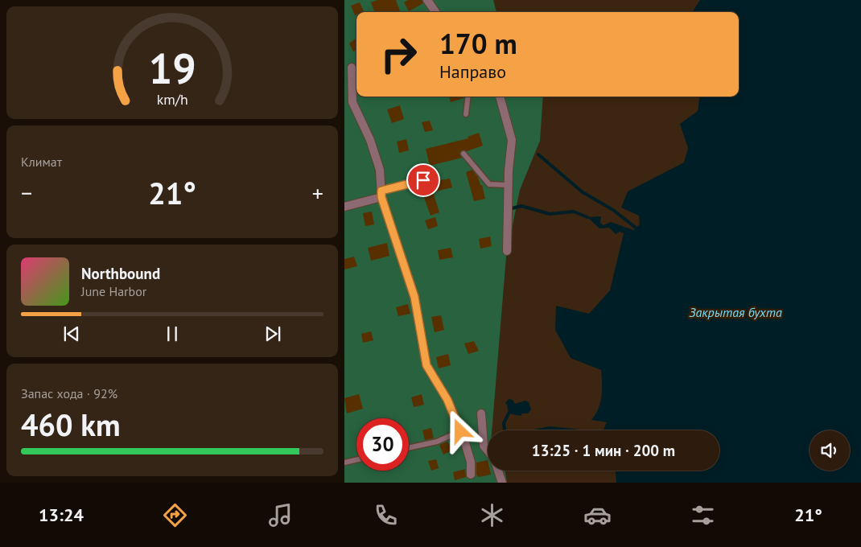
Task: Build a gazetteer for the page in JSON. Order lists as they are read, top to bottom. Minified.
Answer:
{"water":["Закрытая бухта"],"page":{"turn":["170 m","Направо"],"tile":["Климат",["Запас хода · 92%","460 km"]],"heat":["−","21°","+"],"song":["Northbound","June Harbor"],"limit":"30","trip":"13:25 · 1 мин · 200 m","tabs":["13:24","21°"],"gauge":["19","km/h"]}}
